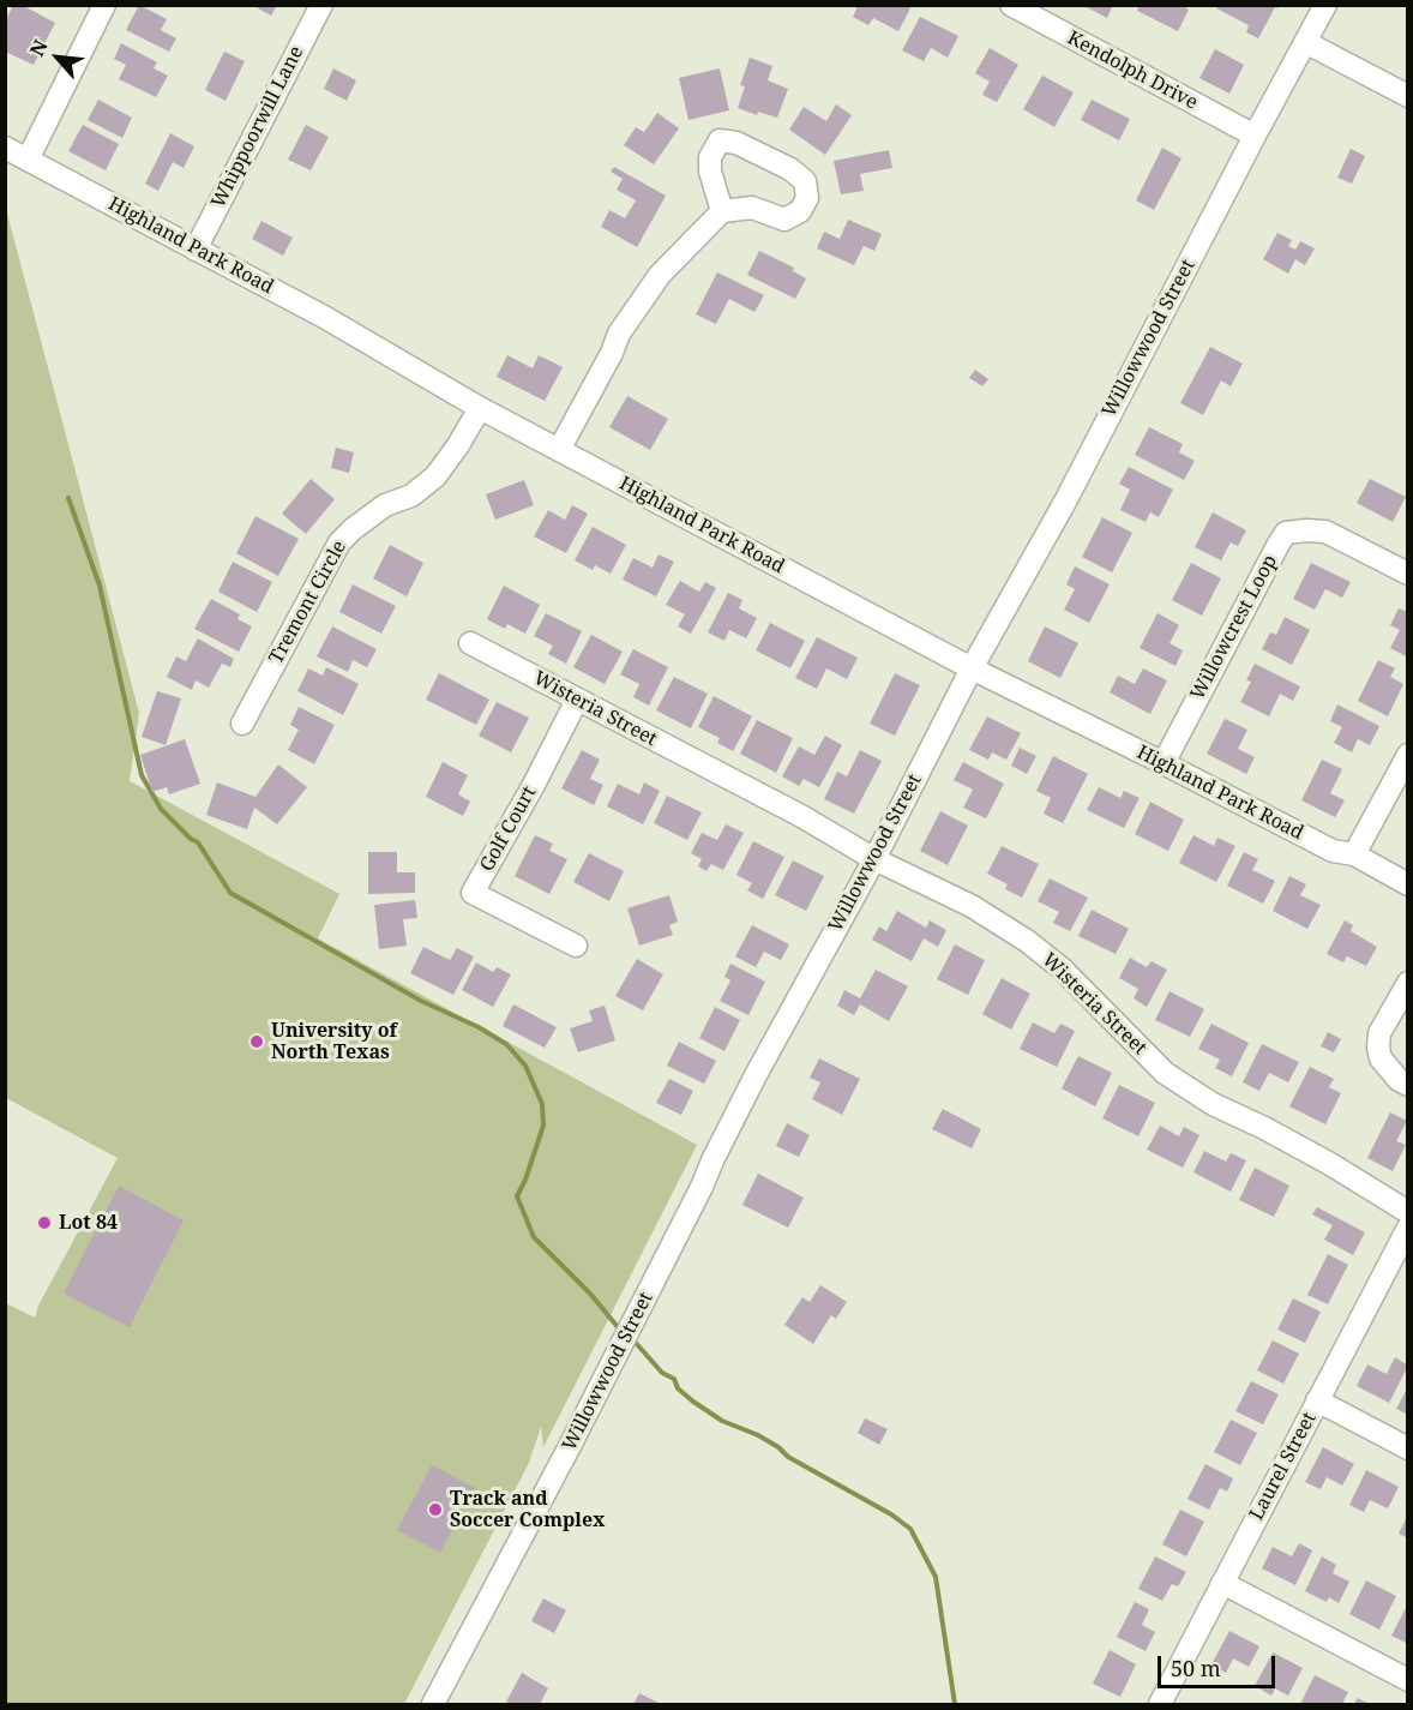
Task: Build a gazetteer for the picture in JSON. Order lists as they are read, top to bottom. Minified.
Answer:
{"streets":{"street":["Kendolph Drive","Whippoorwill Lane","Highland Park Road","Willowwood Street","Tremont Circle","Willowcrest Loop","Wisteria Street","Golf Court","Laurel Street"]},"crossings":[["Kendolph Drive","Willowwood Street"],["Whippoorwill Lane","Highland Park Road"],["Highland Park Road","Willowwood Street"],["Highland Park Road","Tremont Circle"],["Highland Park Road","Willowcrest Loop"],["Willowwood Street","Wisteria Street"],["Wisteria Street","Golf Court"]],"places":["University of North Texas","Lot 84","Track and Soccer Complex"],"scale_bar":"50 m","north":"top left"}
